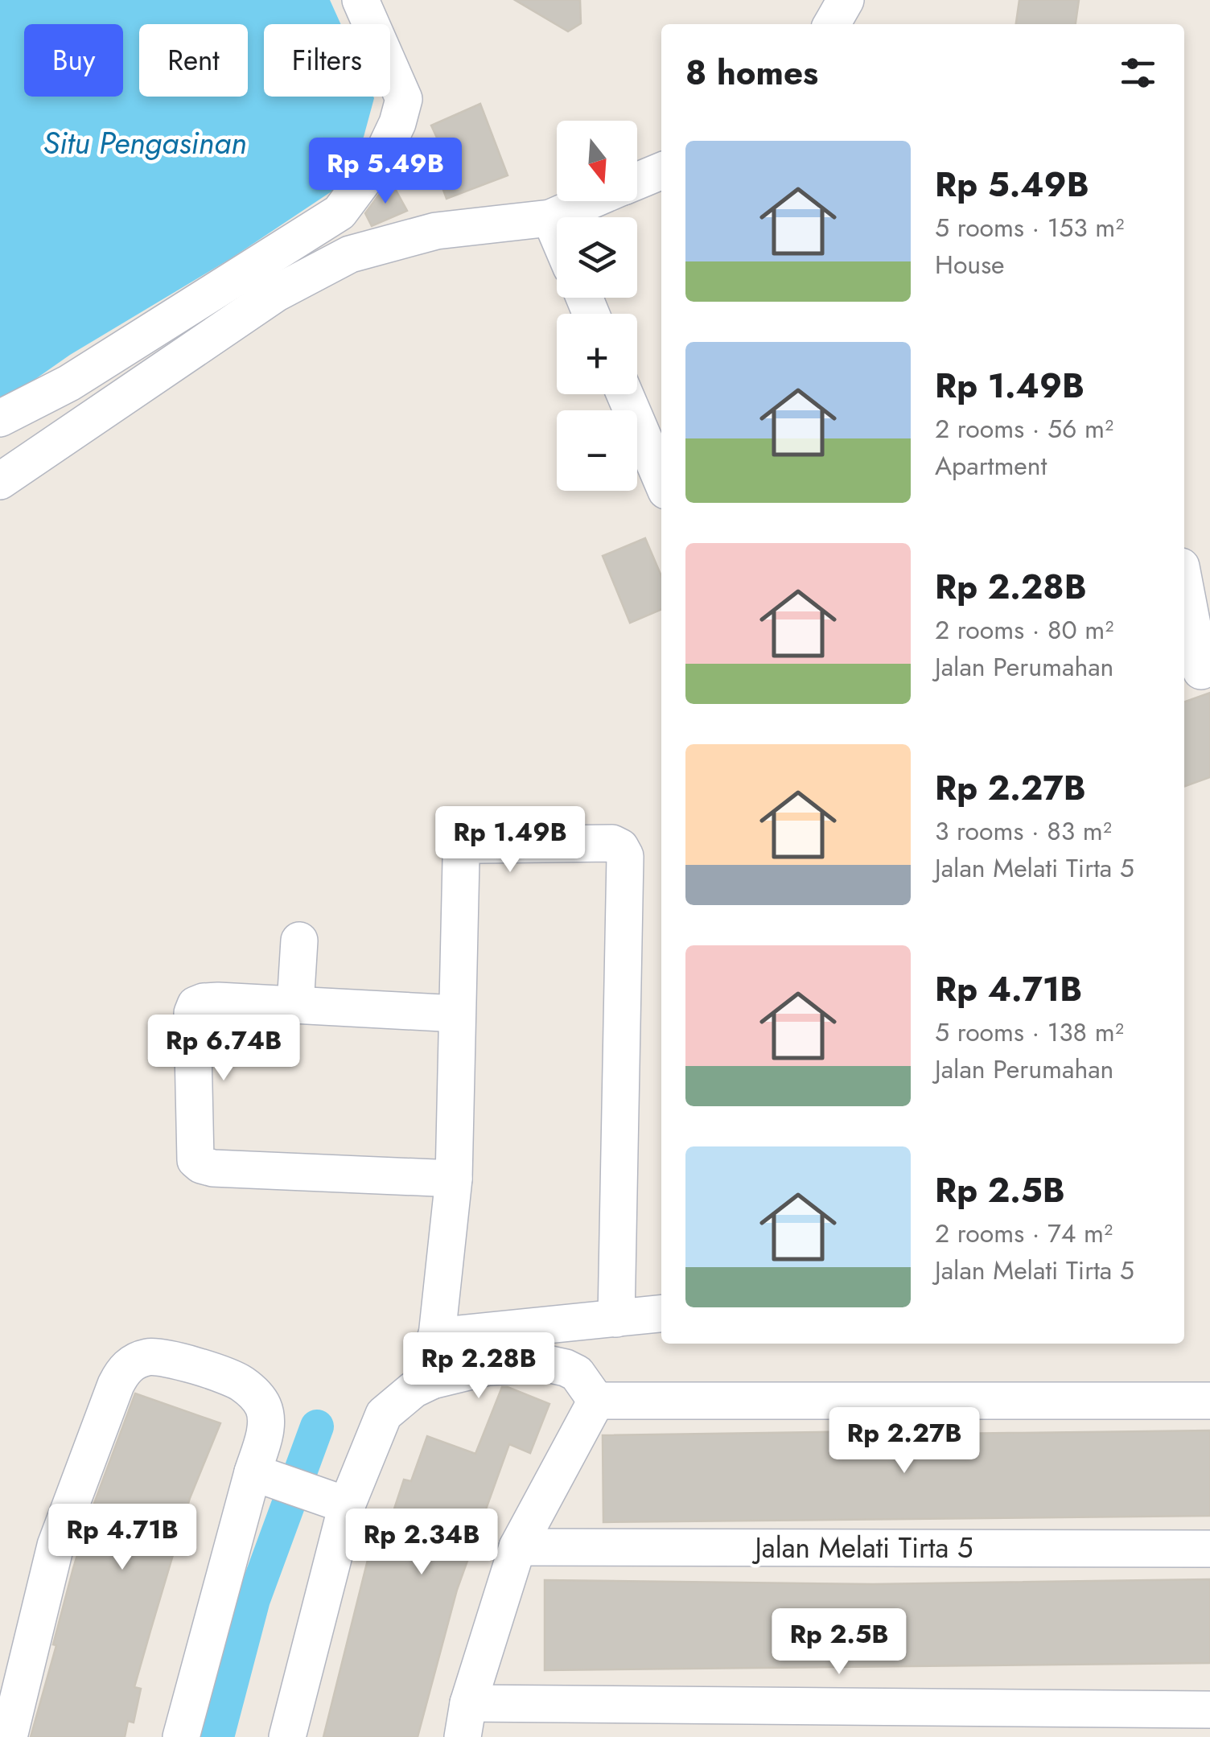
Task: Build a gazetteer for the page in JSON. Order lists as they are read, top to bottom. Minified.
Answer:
{"streets":{"street":["Jalan Melati Tirta 5"]},"water":["Situ Pengasinan"],"north":"bottom","page":{"chip":["Buy","Rent","Filters"],"heading":"8 homes","map_buttons":["+","−"],"list":[{"name":"Rp 5.49B","note":"5 rooms · 153 m² · House"},{"name":"Rp 1.49B","note":"2 rooms · 56 m² · Apartment"},{"name":"Rp 2.28B","note":"2 rooms · 80 m² · Jalan Perumahan"},{"name":"Rp 2.27B","note":"3 rooms · 83 m² · Jalan Melati Tirta 5"},{"name":"Rp 4.71B","note":"5 rooms · 138 m² · Jalan Perumahan"},{"name":"Rp 2.5B","note":"2 rooms · 74 m² · Jalan Melati Tirta 5"}],"price":["Rp 5.49B","Rp 1.49B","Rp 6.74B","Rp 2.28B","Rp 2.27B","Rp 4.71B","Rp 2.34B","Rp 2.5B"]}}
